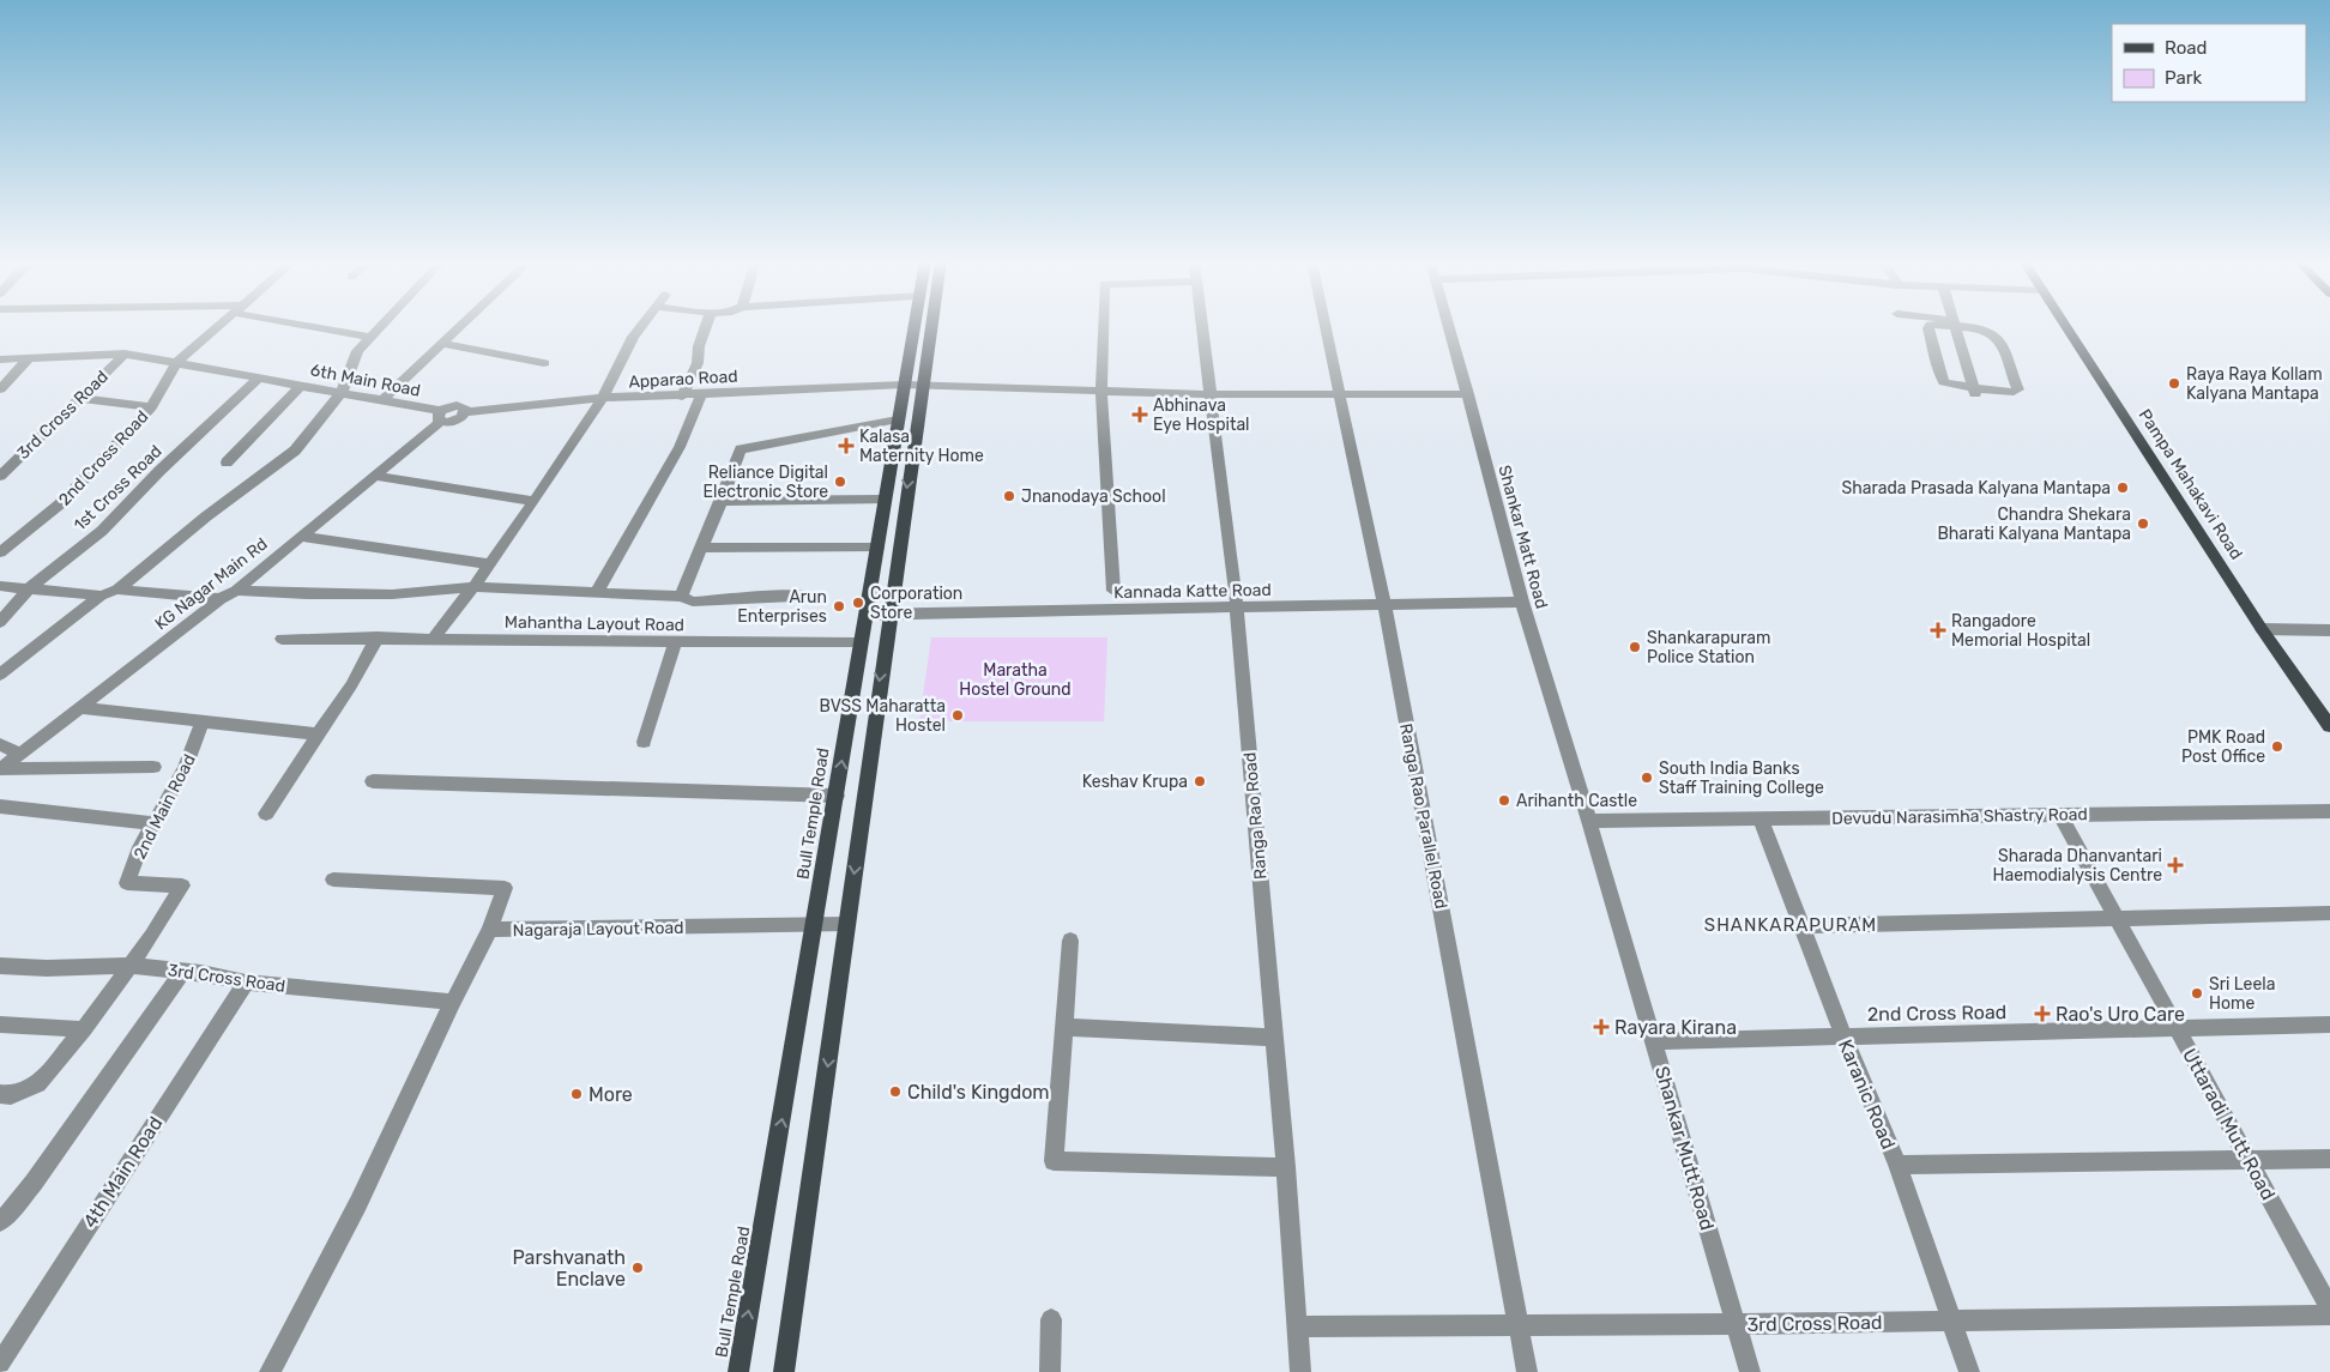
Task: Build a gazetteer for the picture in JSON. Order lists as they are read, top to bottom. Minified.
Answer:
{"streets":{"main road":["Pampa Mahakavi Road","Bull Temple Road"],"street":["Apparao Road","6th Main Road","3rd Cross Road","2nd Cross Road","1st Cross Road","Shankar Matt Road","KG Nagar Main Rd","Kannada Katte Road","Mahantha Layout Road","2nd Main Road","Ranga Rao Road","Ranga Rao Parallel Road","Devudu Narasimha Shastry Road","Nagaraja Layout Road","Karanic Road","Uttaradi Mutt Road","Shankar Mutt Road","4th Main Road"]},"crossings":[["Apparao Road","6th Main Road"],["Apparao Road","Shankar Matt Road"],["Apparao Road","Bull Temple Road"],["Apparao Road","Ranga Rao Road"],["Apparao Road","Ranga Rao Parallel Road"],["6th Main Road","3rd Cross Road"],["6th Main Road","1st Cross Road"],["6th Main Road","KG Nagar Main Rd"],["3rd Cross Road","2nd Cross Road"],["3rd Cross Road","2nd Main Road"],["3rd Cross Road","Ranga Rao Road"],["3rd Cross Road","Ranga Rao Parallel Road"],["3rd Cross Road","Karanic Road"],["3rd Cross Road","Shankar Mutt Road"],["3rd Cross Road","4th Main Road"],["2nd Cross Road","Karanic Road"],["2nd Cross Road","Uttaradi Mutt Road"],["2nd Cross Road","Shankar Mutt Road"],["Shankar Matt Road","Kannada Katte Road"],["Shankar Matt Road","Devudu Narasimha Shastry Road"],["Shankar Matt Road","Shankar Mutt Road"],["Kannada Katte Road","Bull Temple Road"],["Kannada Katte Road","Ranga Rao Road"],["Kannada Katte Road","Ranga Rao Parallel Road"],["Mahantha Layout Road","Bull Temple Road"],["Bull Temple Road","Nagaraja Layout Road"],["Devudu Narasimha Shastry Road","Karanic Road"],["Devudu Narasimha Shastry Road","Uttaradi Mutt Road"],["Devudu Narasimha Shastry Road","Shankar Mutt Road"]],"districts":["SHANKARAPURAM"],"parks":["Maratha Hostel Ground"],"places":{"other":["Raya Raya Kollam Kalyana Mantapa","Reliance Digital Electronic Store","Sharada Prasada Kalyana Mantapa","Jnanodaya School","Chandra Shekara Bharati Kalyana Mantapa","Corporation Store","Arun Enterprises","Shankarapuram Police Station","BVSS Maharatta Hostel","PMK Road Post Office","South India Banks Staff Training College","Keshav Krupa","Arihanth Castle","Sri Leela Home","Child's Kingdom","More","Parshvanath Enclave"],"health":["Abhinava Eye Hospital","Kalasa Maternity Home","Rangadore Memorial Hospital","Sharada Dhanvantari Haemodialysis Centre","Rao's Uro Care","Rayara Kirana"]},"legend":["Road","Park"]}
